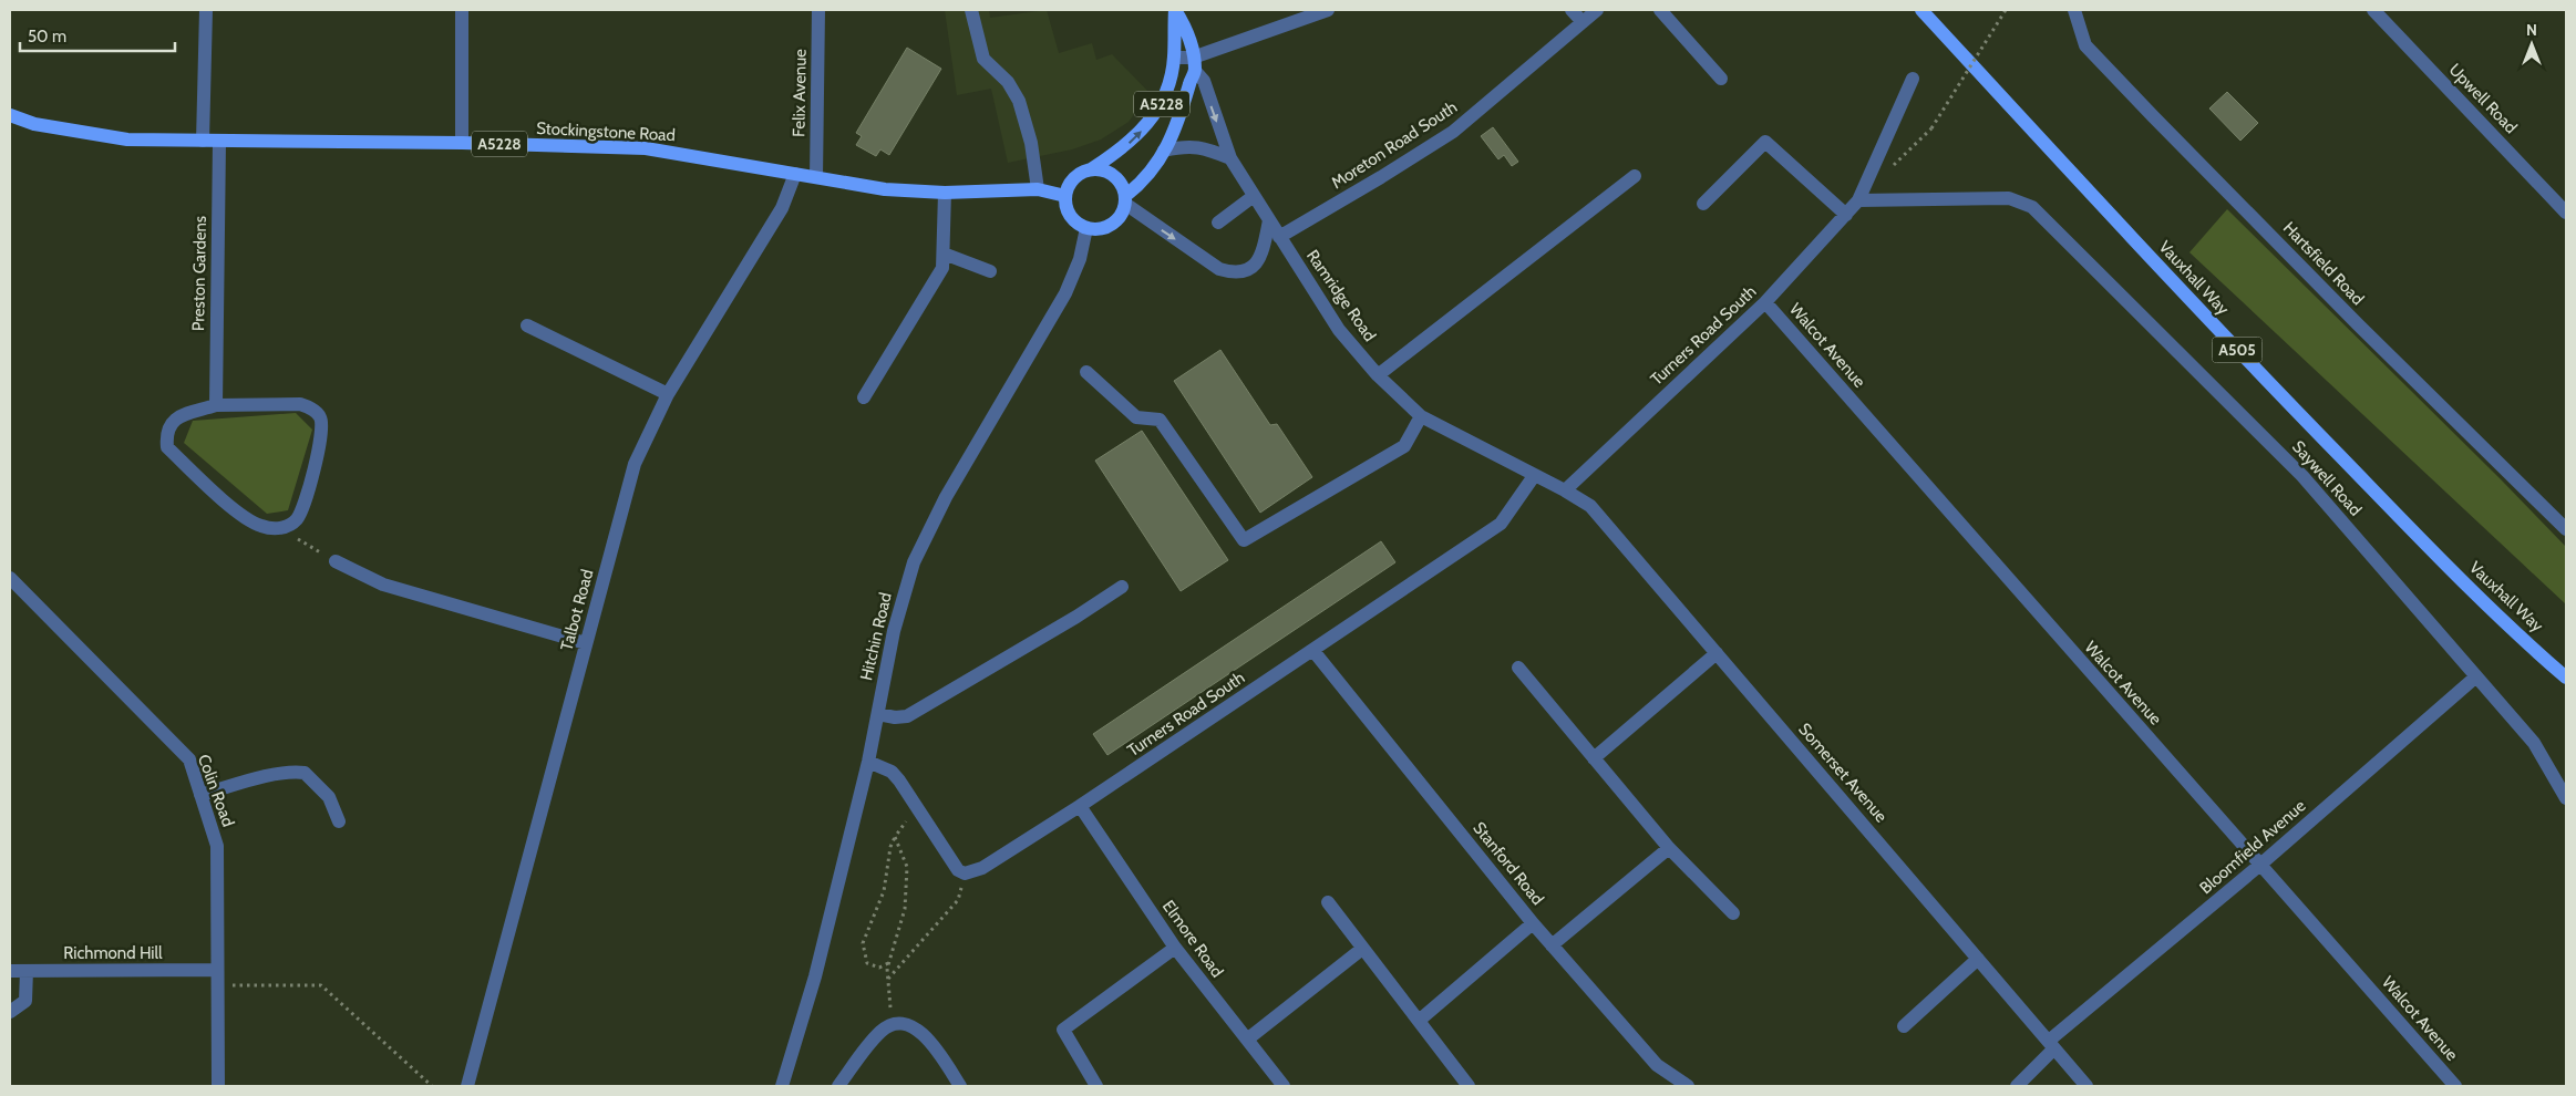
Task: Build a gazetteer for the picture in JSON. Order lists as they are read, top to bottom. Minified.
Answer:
{"streets":{"main road":["A5228","Stockingstone Road","Vauxhall Way","A505"],"street":["Felix Avenue","Upwell Road","Moreton Road South","Hartsfield Road","Preston Gardens","Ramridge Road","Turners Road South","Walcot Avenue","Saywell Road","Talbot Road","Hitchin Road","Somerset Avenue","Colin Road","Bloomfield Avenue","Stanford Road","Elmore Road","Richmond Hill"]},"crossings":[["Felix Avenue","Stockingstone Road"],["A5228","Stockingstone Road"],["A5228","Ramridge Road"],["A5228","Hitchin Road"],["Stockingstone Road","Preston Gardens"],["Stockingstone Road","Talbot Road"],["Stockingstone Road","Hitchin Road"],["Moreton Road South","Ramridge Road"],["Ramridge Road","Turners Road South"],["Ramridge Road","Somerset Avenue"],["Turners Road South","Walcot Avenue"],["Turners Road South","Saywell Road"],["Turners Road South","Somerset Avenue"],["Turners Road South","Stanford Road"],["Turners Road South","Elmore Road"],["Walcot Avenue","Bloomfield Avenue"],["Saywell Road","Bloomfield Avenue"],["Somerset Avenue","Bloomfield Avenue"],["Colin Road","Richmond Hill"]],"scale_bar":"50 m","north":"top"}
